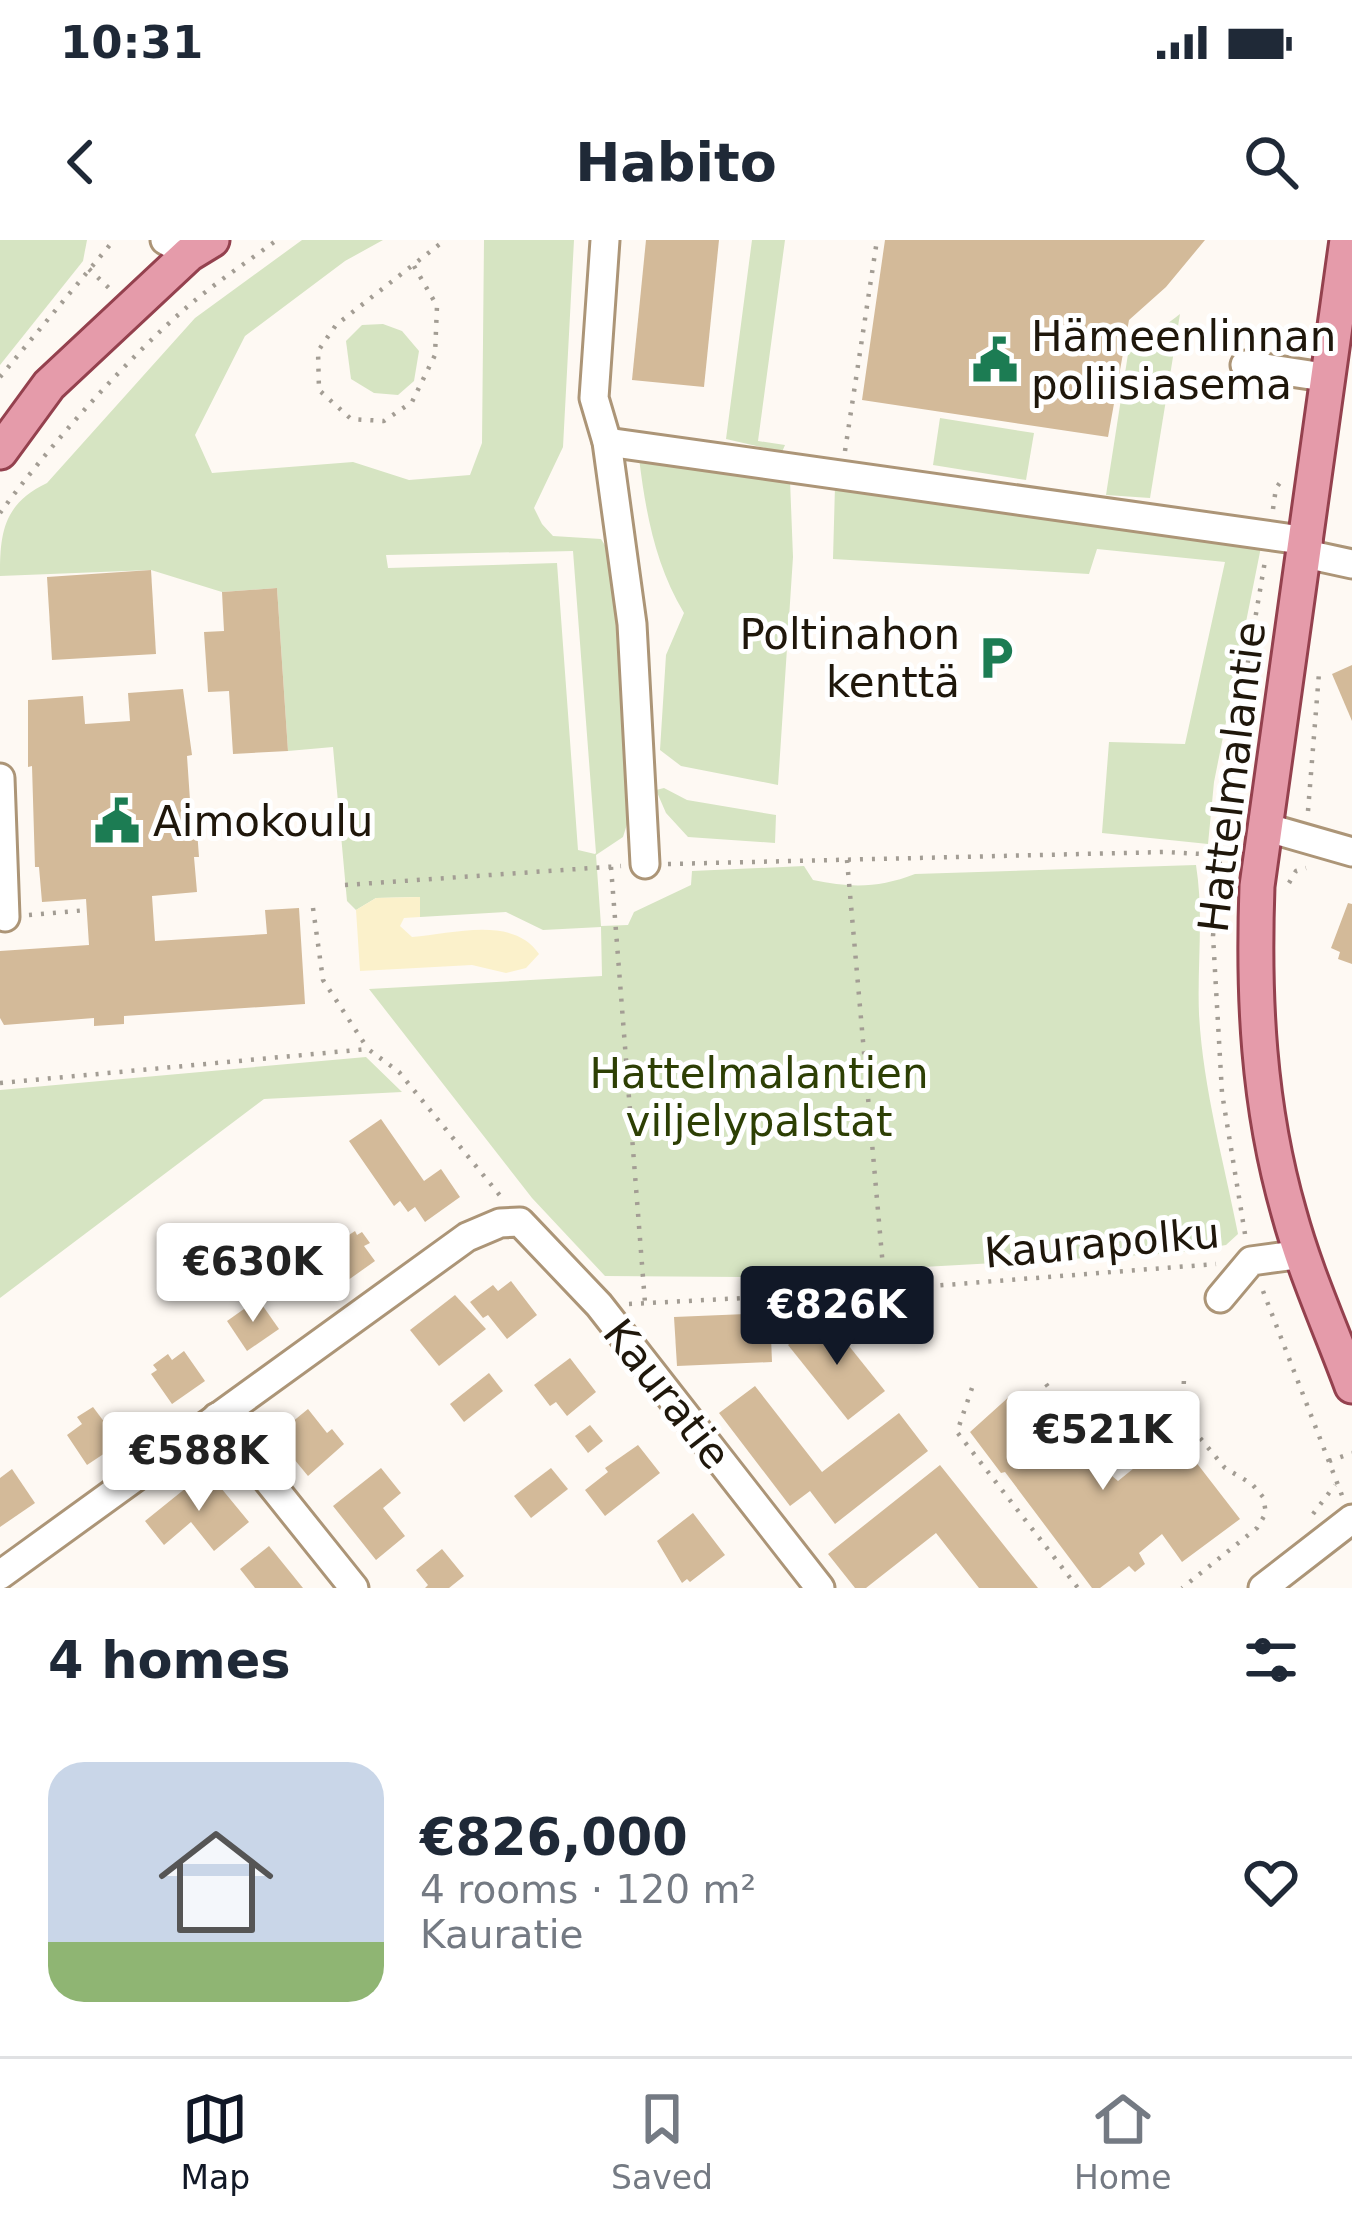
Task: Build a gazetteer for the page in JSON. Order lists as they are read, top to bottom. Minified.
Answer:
{"streets":{"main road":["Hattelmalantie"],"street":["Kauratie"],"path":["Kaurapolku"]},"crossings":[["Kaurapolku","Kauratie"]],"parks":["Hattelmalantien viljelypalstat"],"places":{"public building":["Hämeenlinnan poliisiasema","Aimokoulu"],"parking":["Poltinahon kenttä"]},"page":{"status":"10:31","header":"Habito","price":["€630K","€826K","€521K","€588K"],"heading":"4 homes","list":[{"name":"€826,000","note":"4 rooms · 120 m² · Kauratie"}],"tabs":["Map","Saved","Home"]}}
